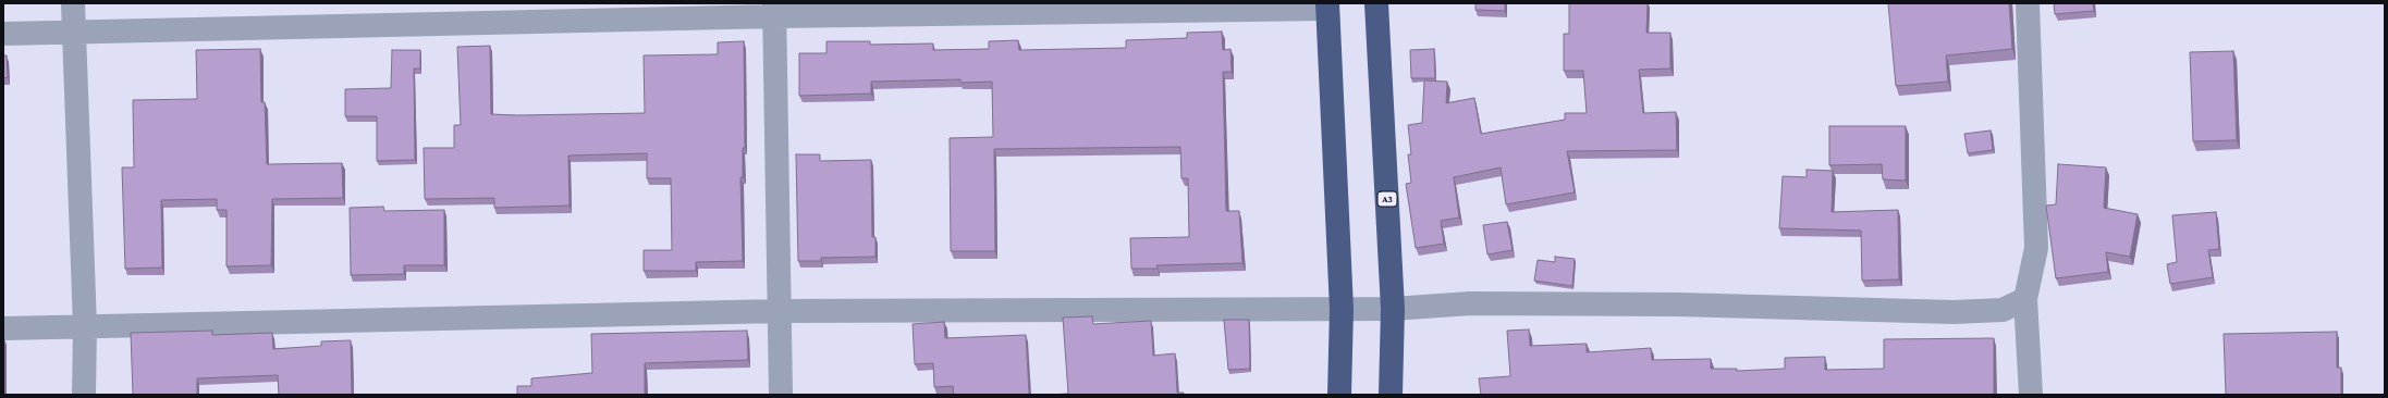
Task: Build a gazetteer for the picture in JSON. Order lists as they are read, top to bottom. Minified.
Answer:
{"streets":{"highway":["A3"]}}
